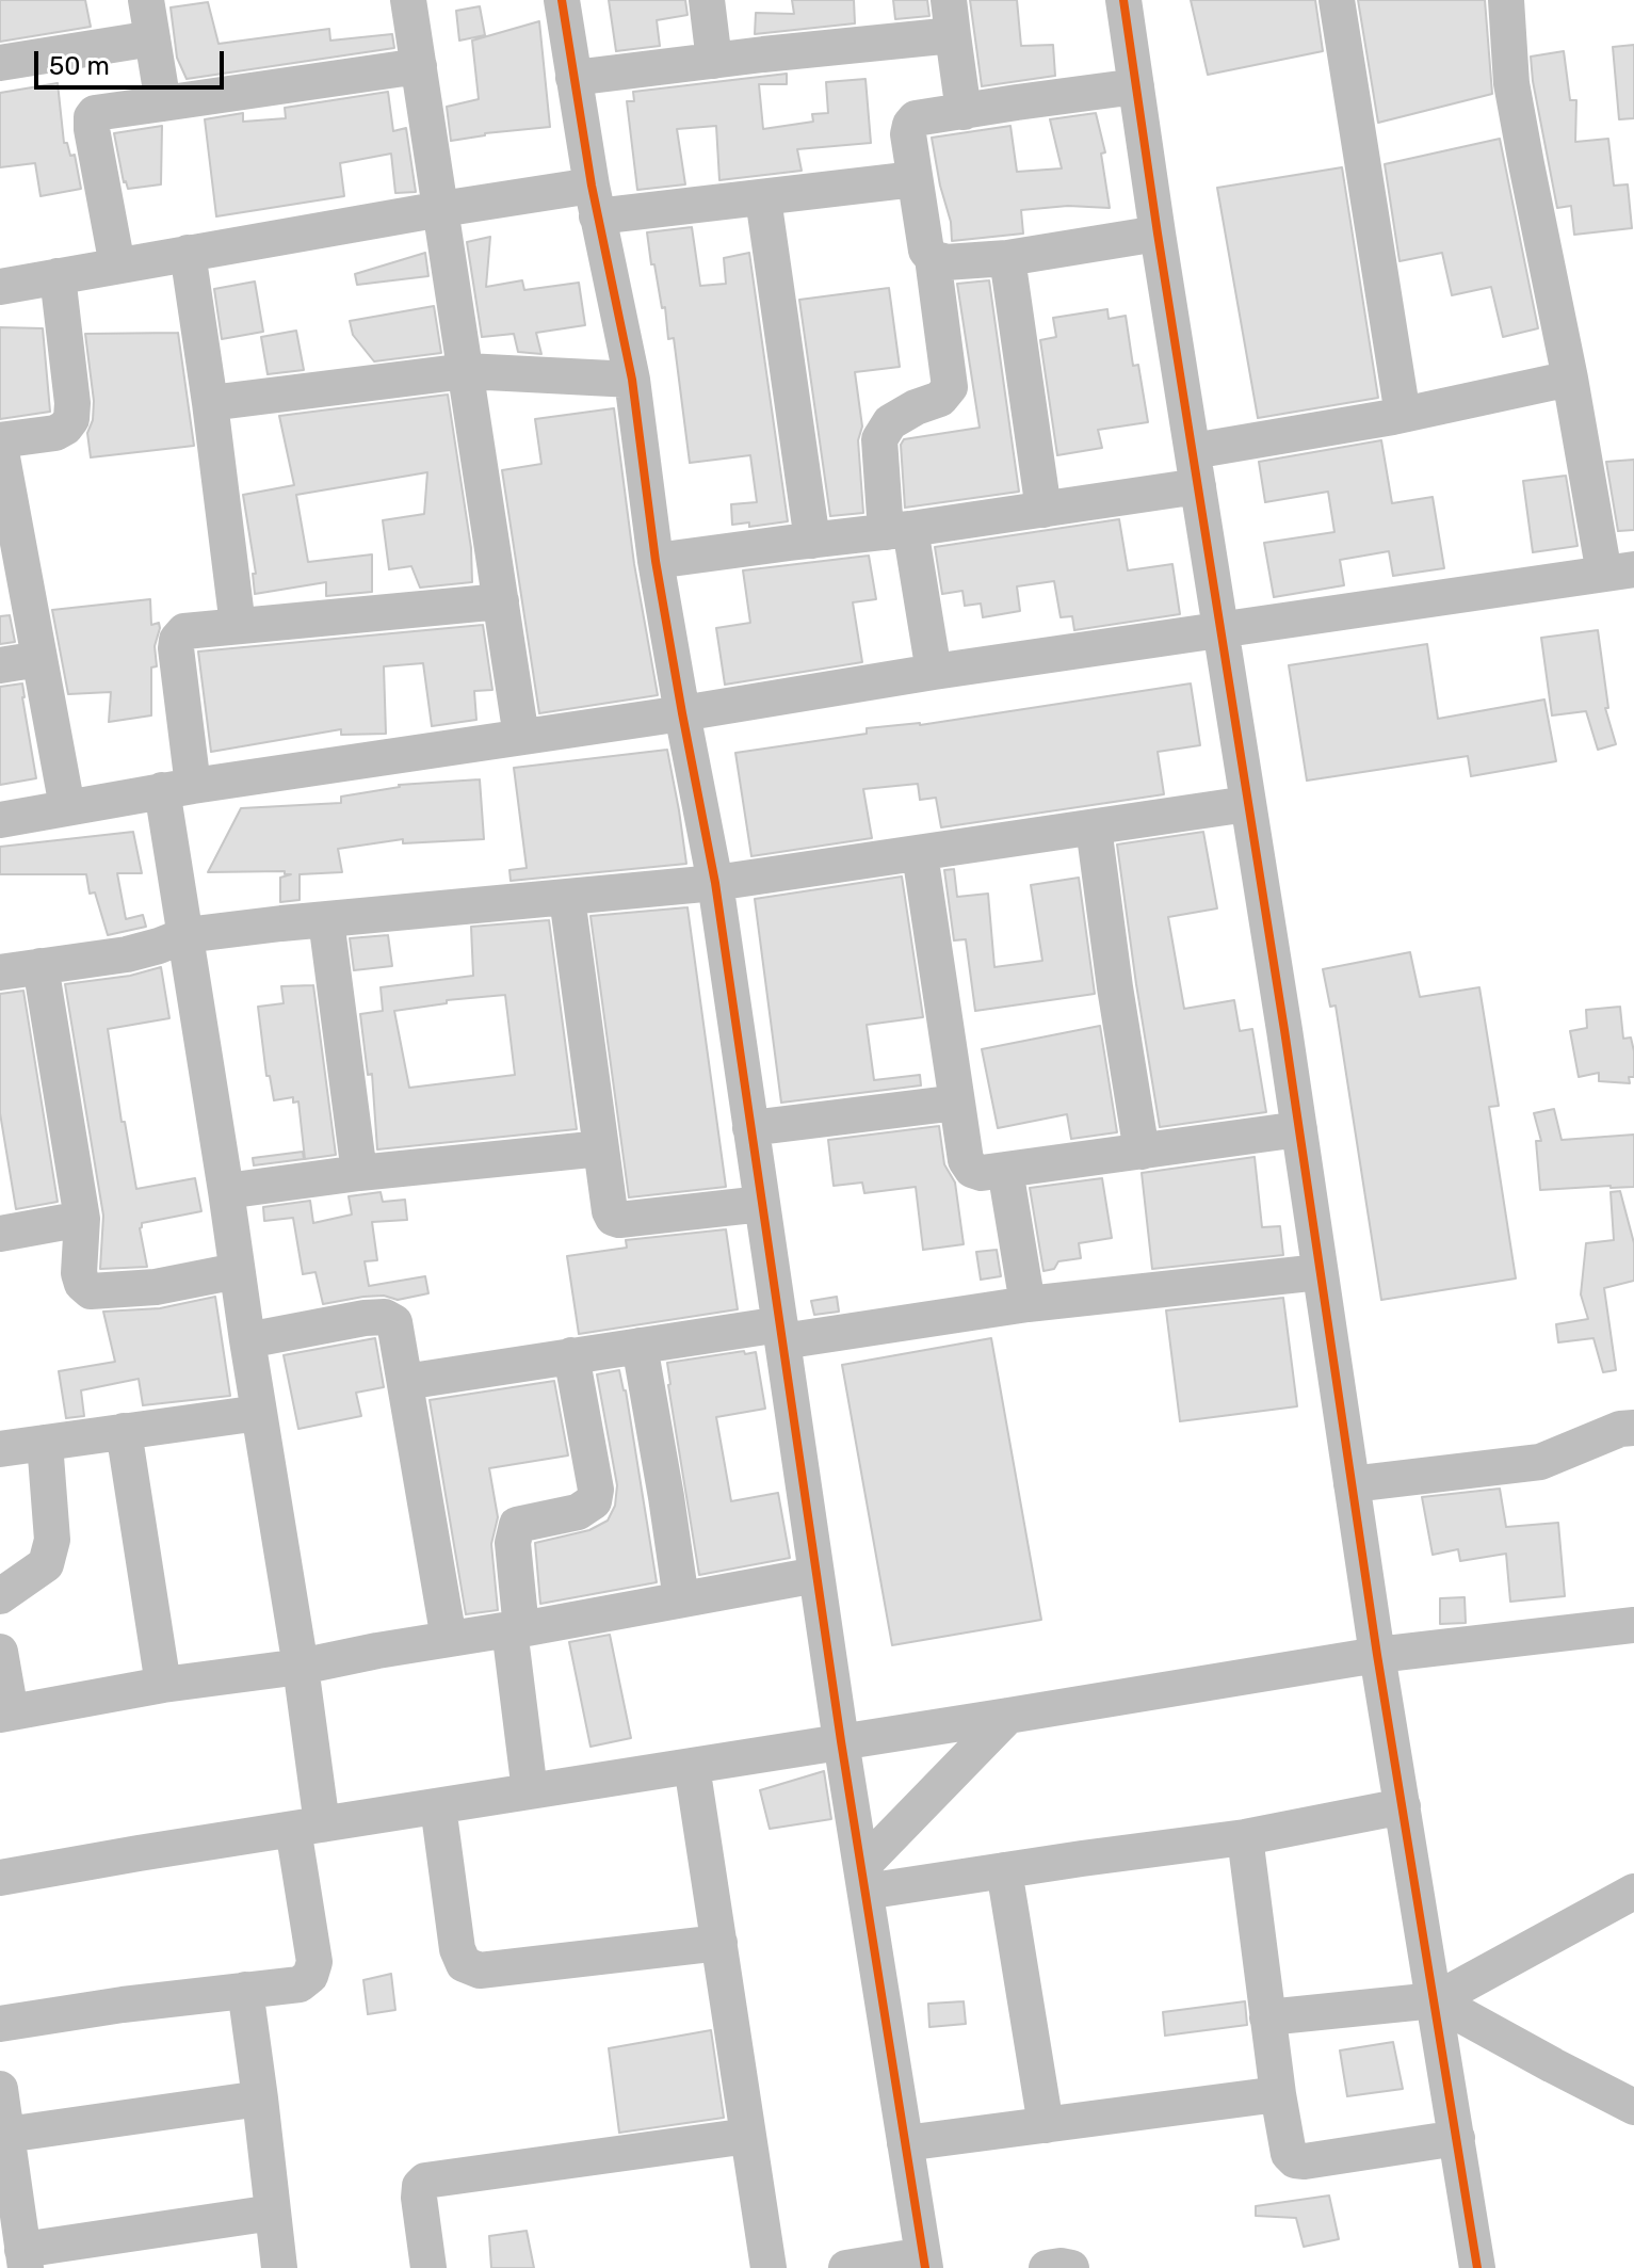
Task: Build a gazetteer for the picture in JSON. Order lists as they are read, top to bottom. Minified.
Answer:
{"scale_bar":"50 m"}
